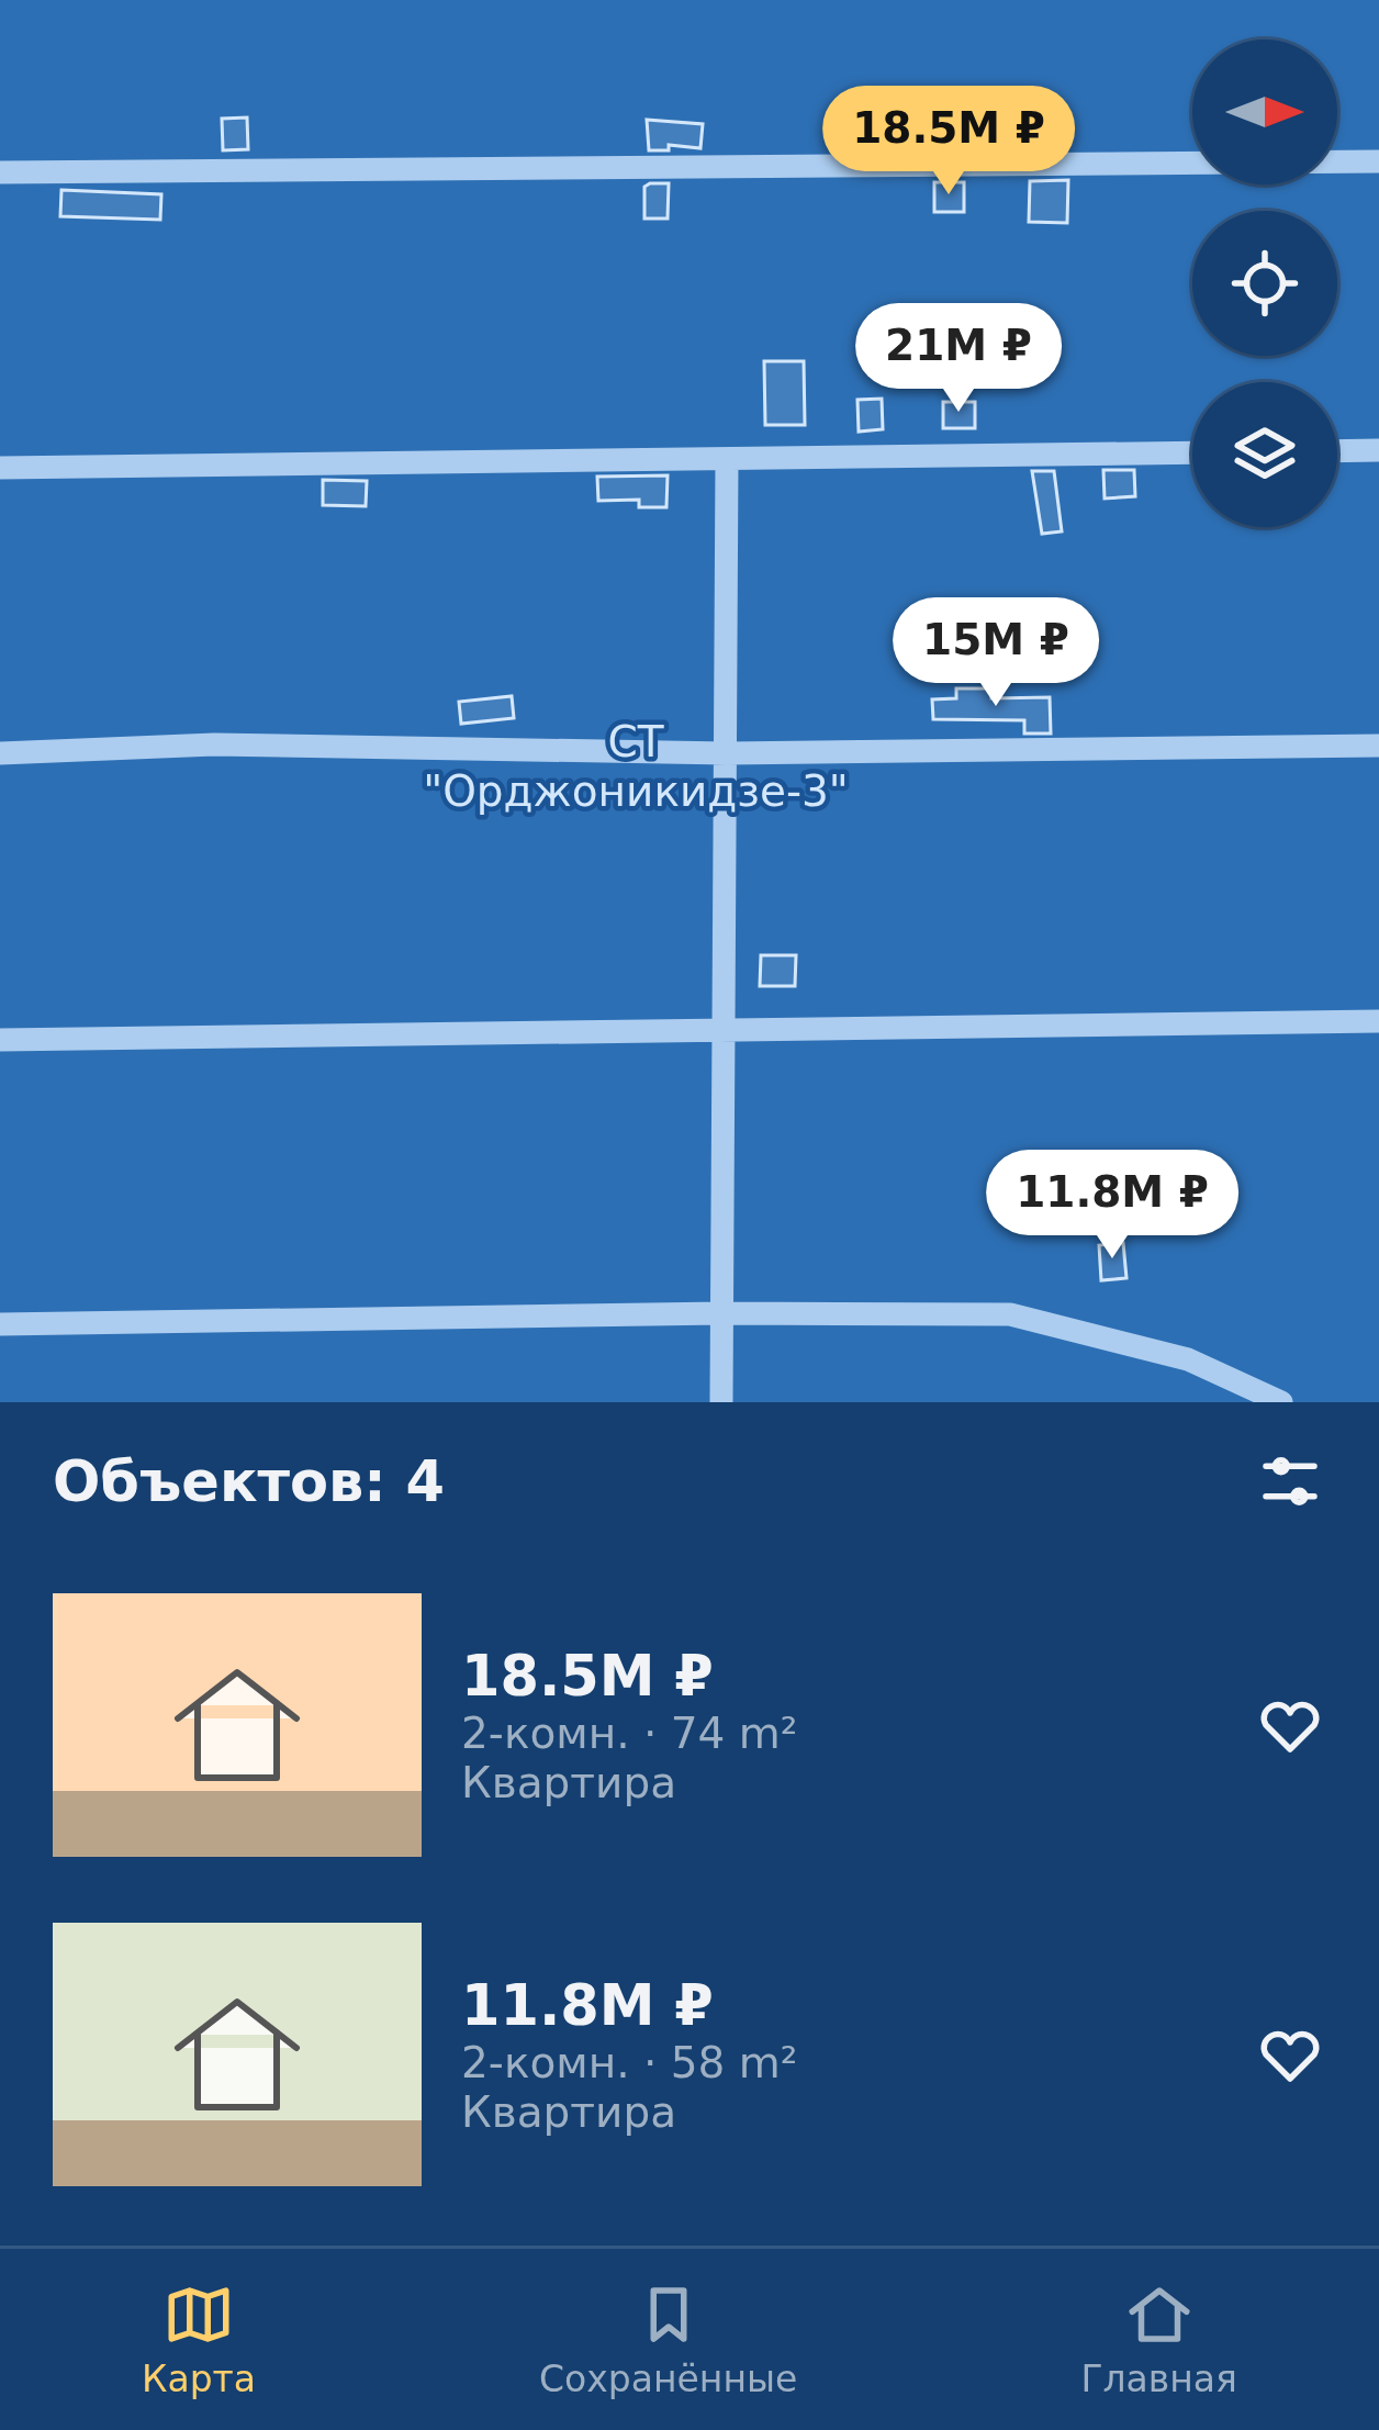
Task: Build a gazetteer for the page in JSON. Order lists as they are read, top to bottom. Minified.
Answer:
{"parks":["СТ \"Орджоникидзе-3\""],"north":"right","page":{"price":["18.5M ₽","21M ₽","15M ₽","11.8M ₽"],"heading":"Объектов: 4","list":[{"name":"18.5M ₽","note":"2-комн. · 74 m² · Квартира"},{"name":"11.8M ₽","note":"2-комн. · 58 m² · Квартира"}],"tabs":["Карта","Сохранённые","Главная"]}}
